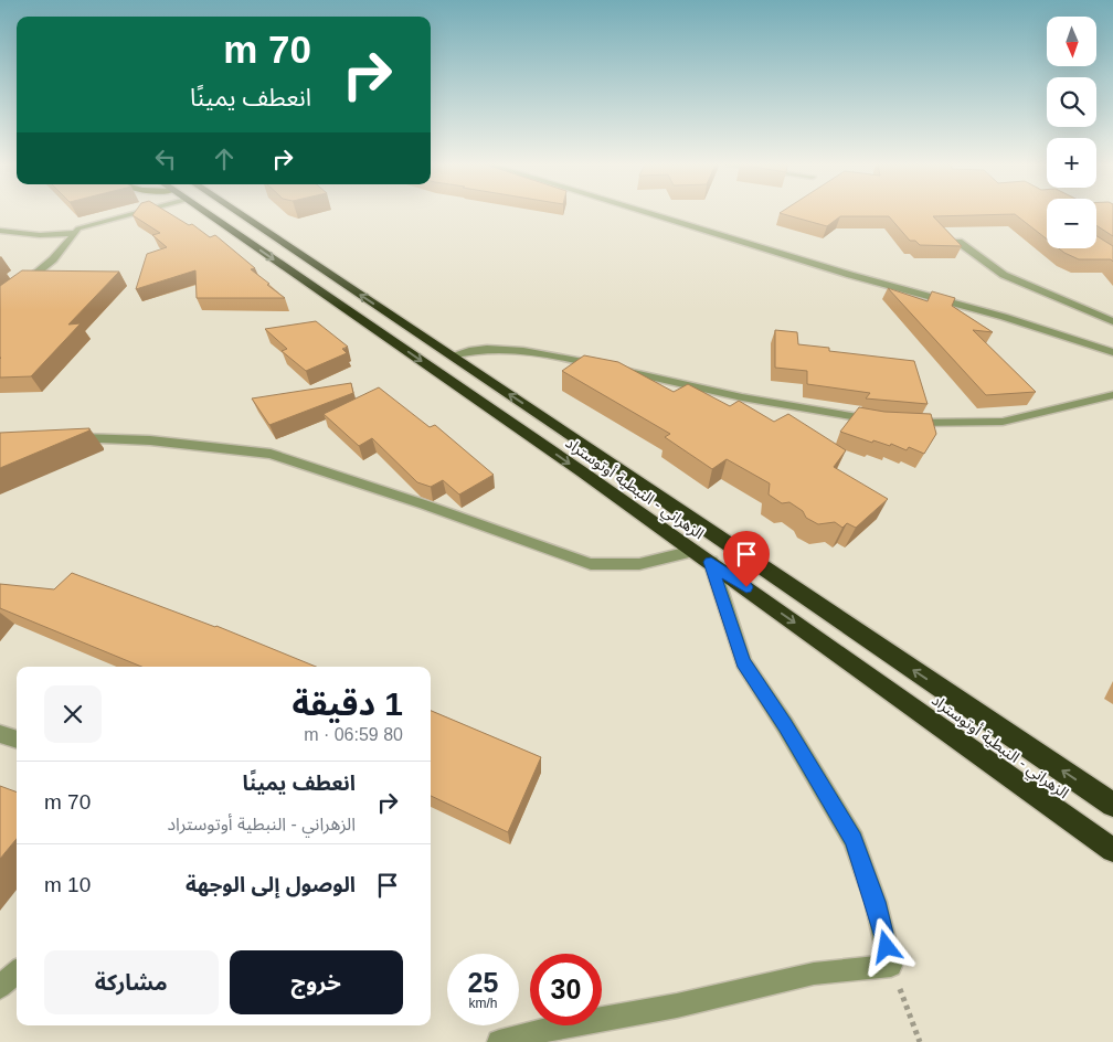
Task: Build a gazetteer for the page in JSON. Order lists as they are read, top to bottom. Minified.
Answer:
{"streets":{"highway":["الزهراني - النبطية أوتوستراد"]},"north":"bottom","page":{"map_buttons":["+","−"],"turn":["70 m","انعطف يمينًا"],"heading":["1 دقيقة","80 m · 06:59"],"list":[{"name":"انعطف يمينًا","note":"الزهراني - النبطية أوتوستراد","value":"70 m"},{"name":"الوصول إلى الوجهة","value":"10 m"}],"buttons":["خروج","مشاركة"],"speed":"25 km/h","limit":"30"}}
